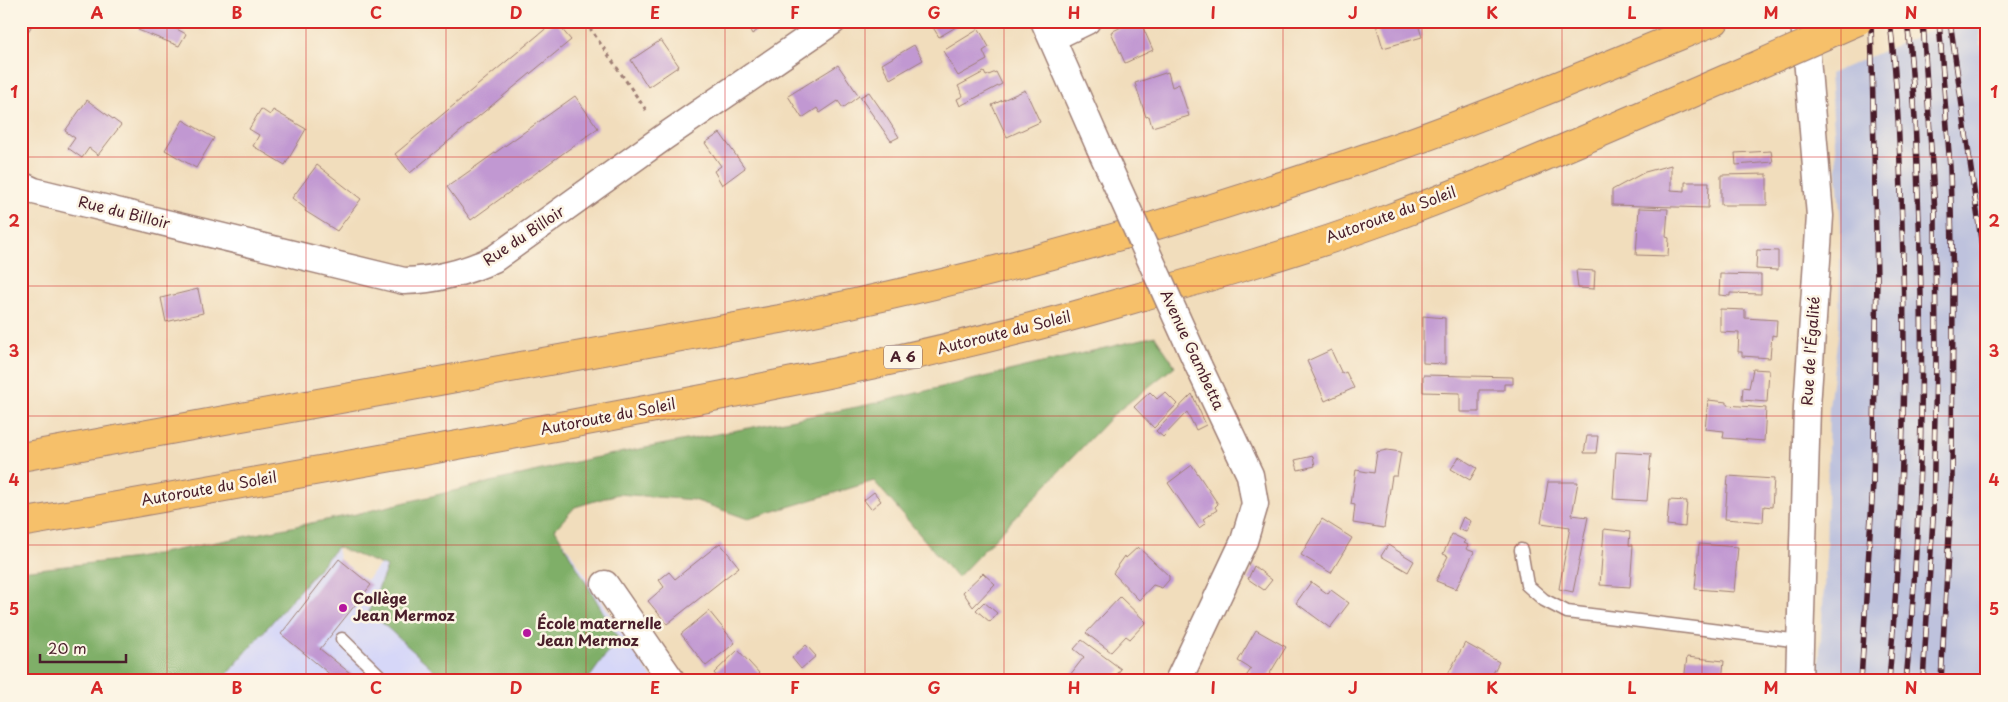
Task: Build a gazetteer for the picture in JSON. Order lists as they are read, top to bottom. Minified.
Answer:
{"streets":{"highway":["Autoroute du Soleil","A 6"],"street":["Rue du Billoir","Avenue Gambetta","Rue de l'Égalité"]},"places":["Collège Jean Mermoz","École maternelle Jean Mermoz"],"scale_bar":"20 m","grid":{"columns":["A","B","C","D","E","F","G","H","I","J","K","L","M","N"],"rows":["1","2","3","4","5"]}}
